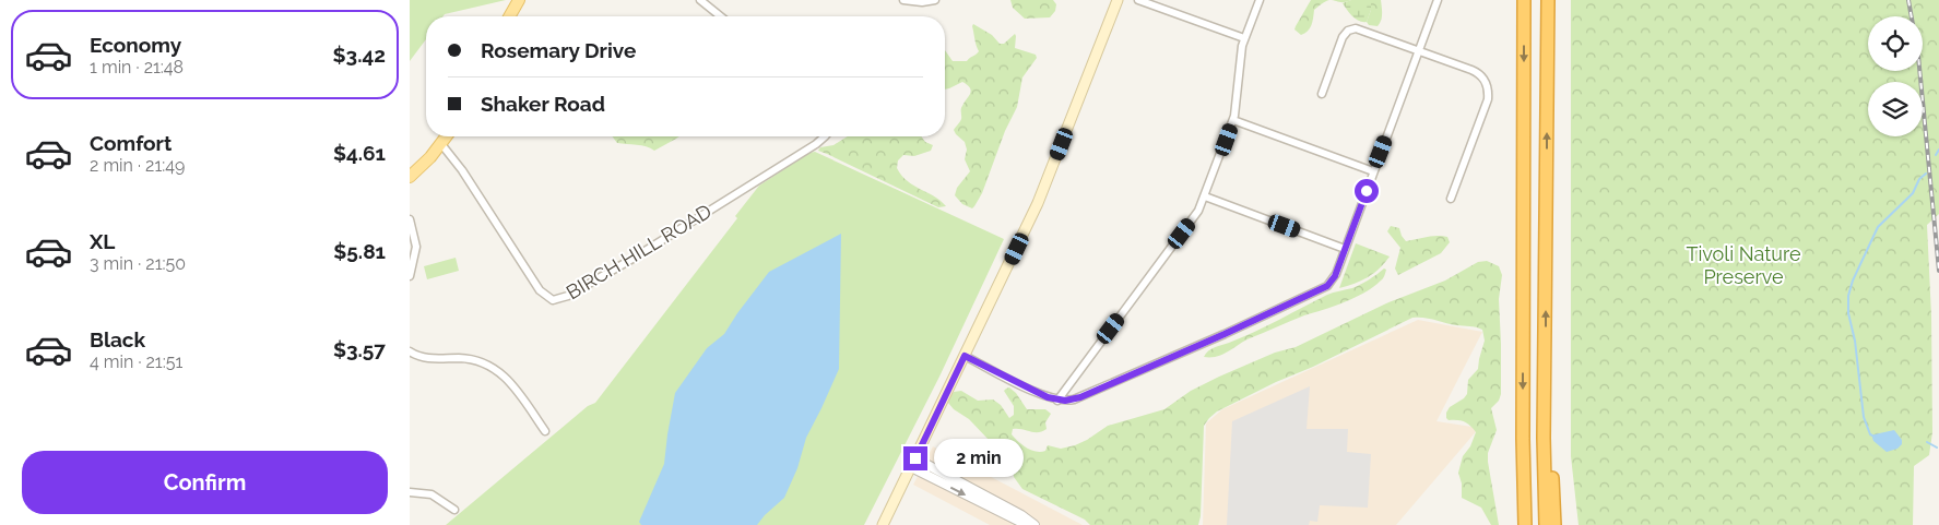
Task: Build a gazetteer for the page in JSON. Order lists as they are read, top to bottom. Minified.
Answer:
{"streets":{"street":["BIRCH HILL ROAD"]},"parks":["Tivoli Nature Preserve"],"page":{"list":[{"name":"Economy","note":"1 min · 21:48","value":"$3.42"},{"name":"Comfort","note":"2 min · 21:49","value":"$4.61"},{"name":"XL","note":"3 min · 21:50","value":"$5.81"},{"name":"Black","note":"4 min · 21:51","value":"$3.57"}],"banner":["Rosemary Drive","Shaker Road"],"bubble":"2 min","buttons":"Confirm"}}
